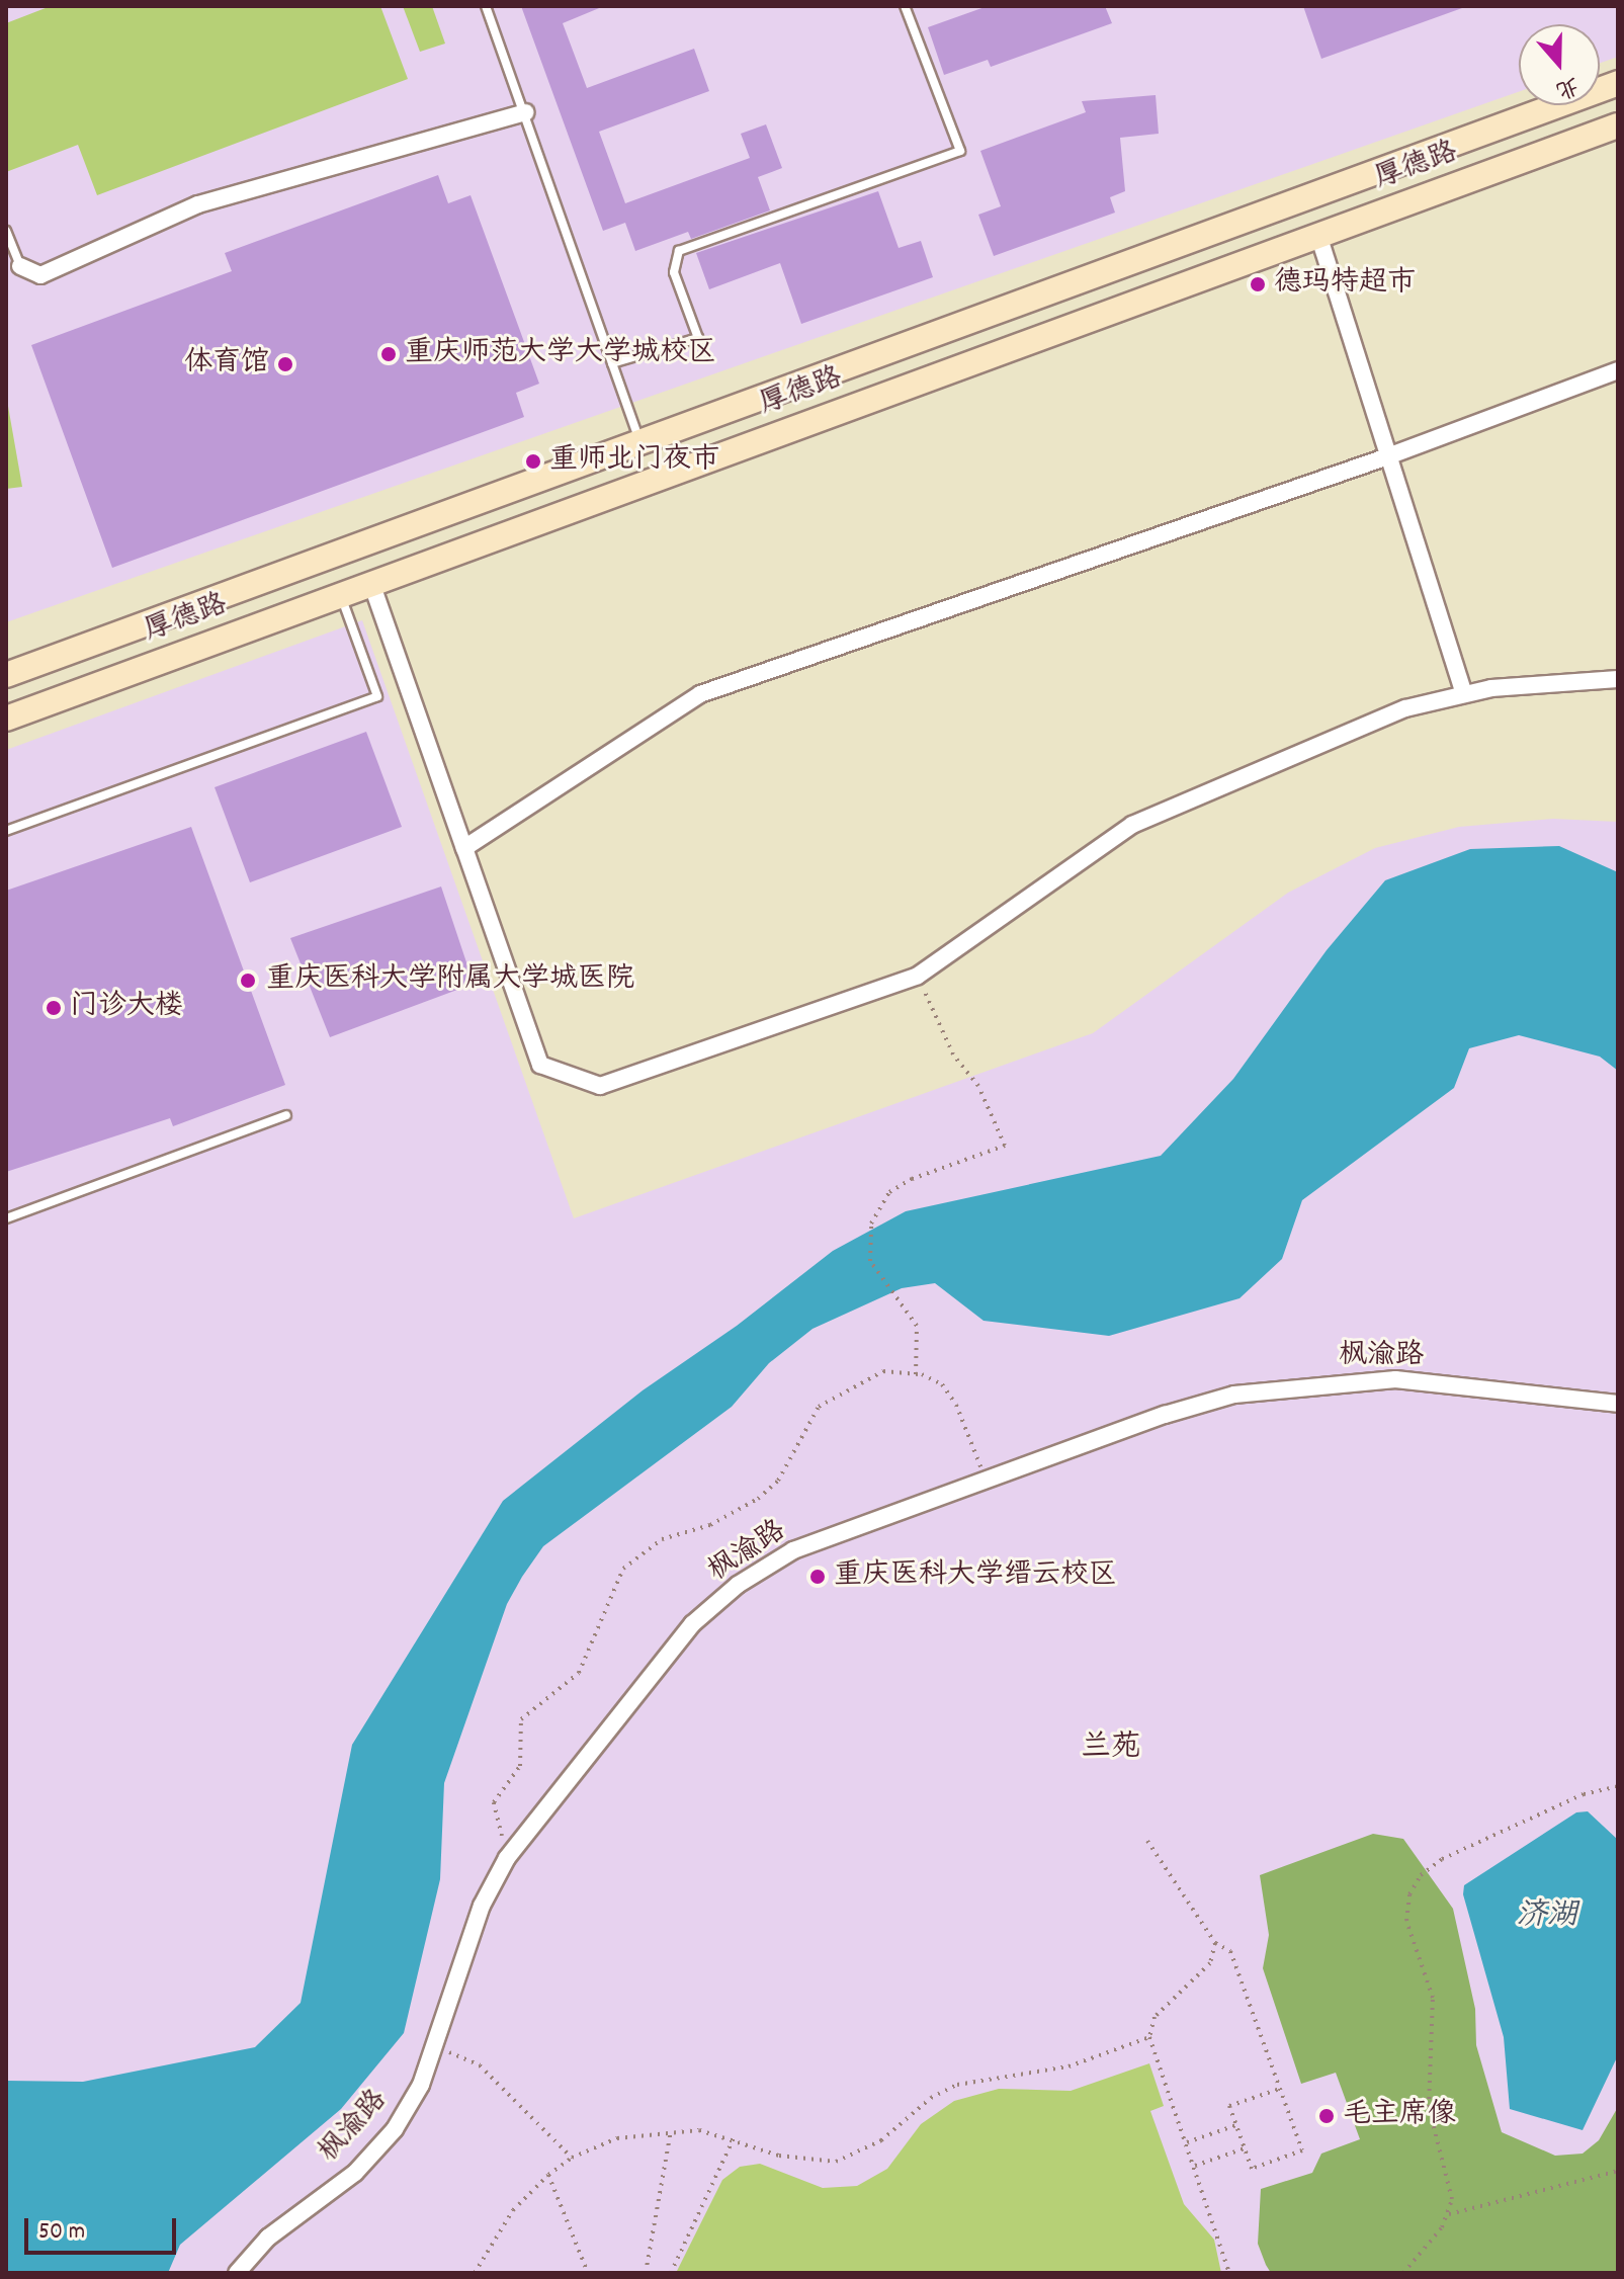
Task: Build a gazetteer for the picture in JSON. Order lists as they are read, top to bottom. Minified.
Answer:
{"streets":{"main road":["厚德路"],"street":["枫渝路"]},"districts":["兰苑"],"water":["济湖"],"places":["德玛特超市","重庆师范大学大学城校区","体育馆","重师北门夜市","重庆医科大学附属大学城医院","门诊大楼","重庆医科大学缙云校区","毛主席像"],"scale_bar":"50 m","north":"bottom"}
